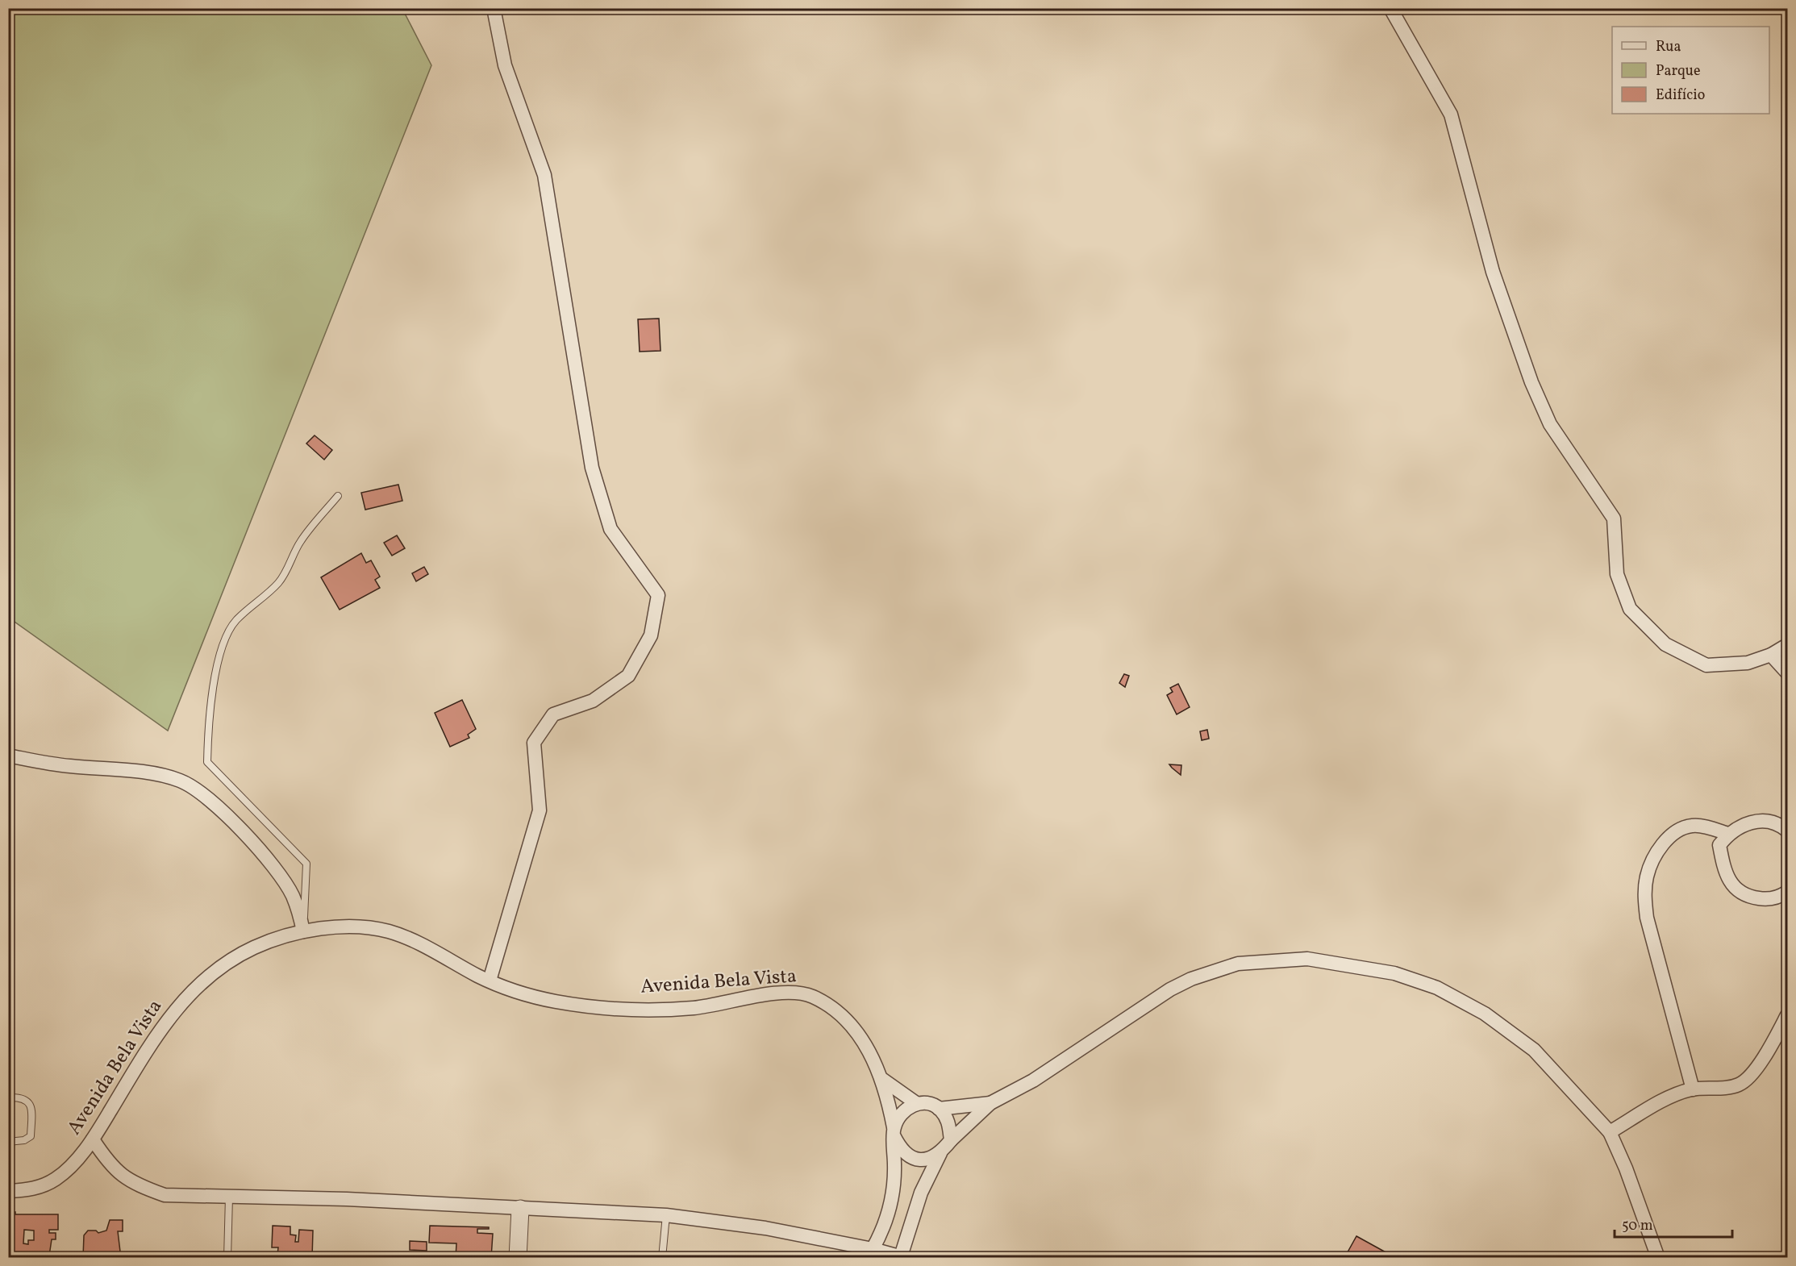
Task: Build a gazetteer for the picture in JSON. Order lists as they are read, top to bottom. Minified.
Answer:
{"streets":{"street":["Avenida Bela Vista"]},"legend":["Rua","Parque","Edifício"],"scale_bar":"50 m"}
